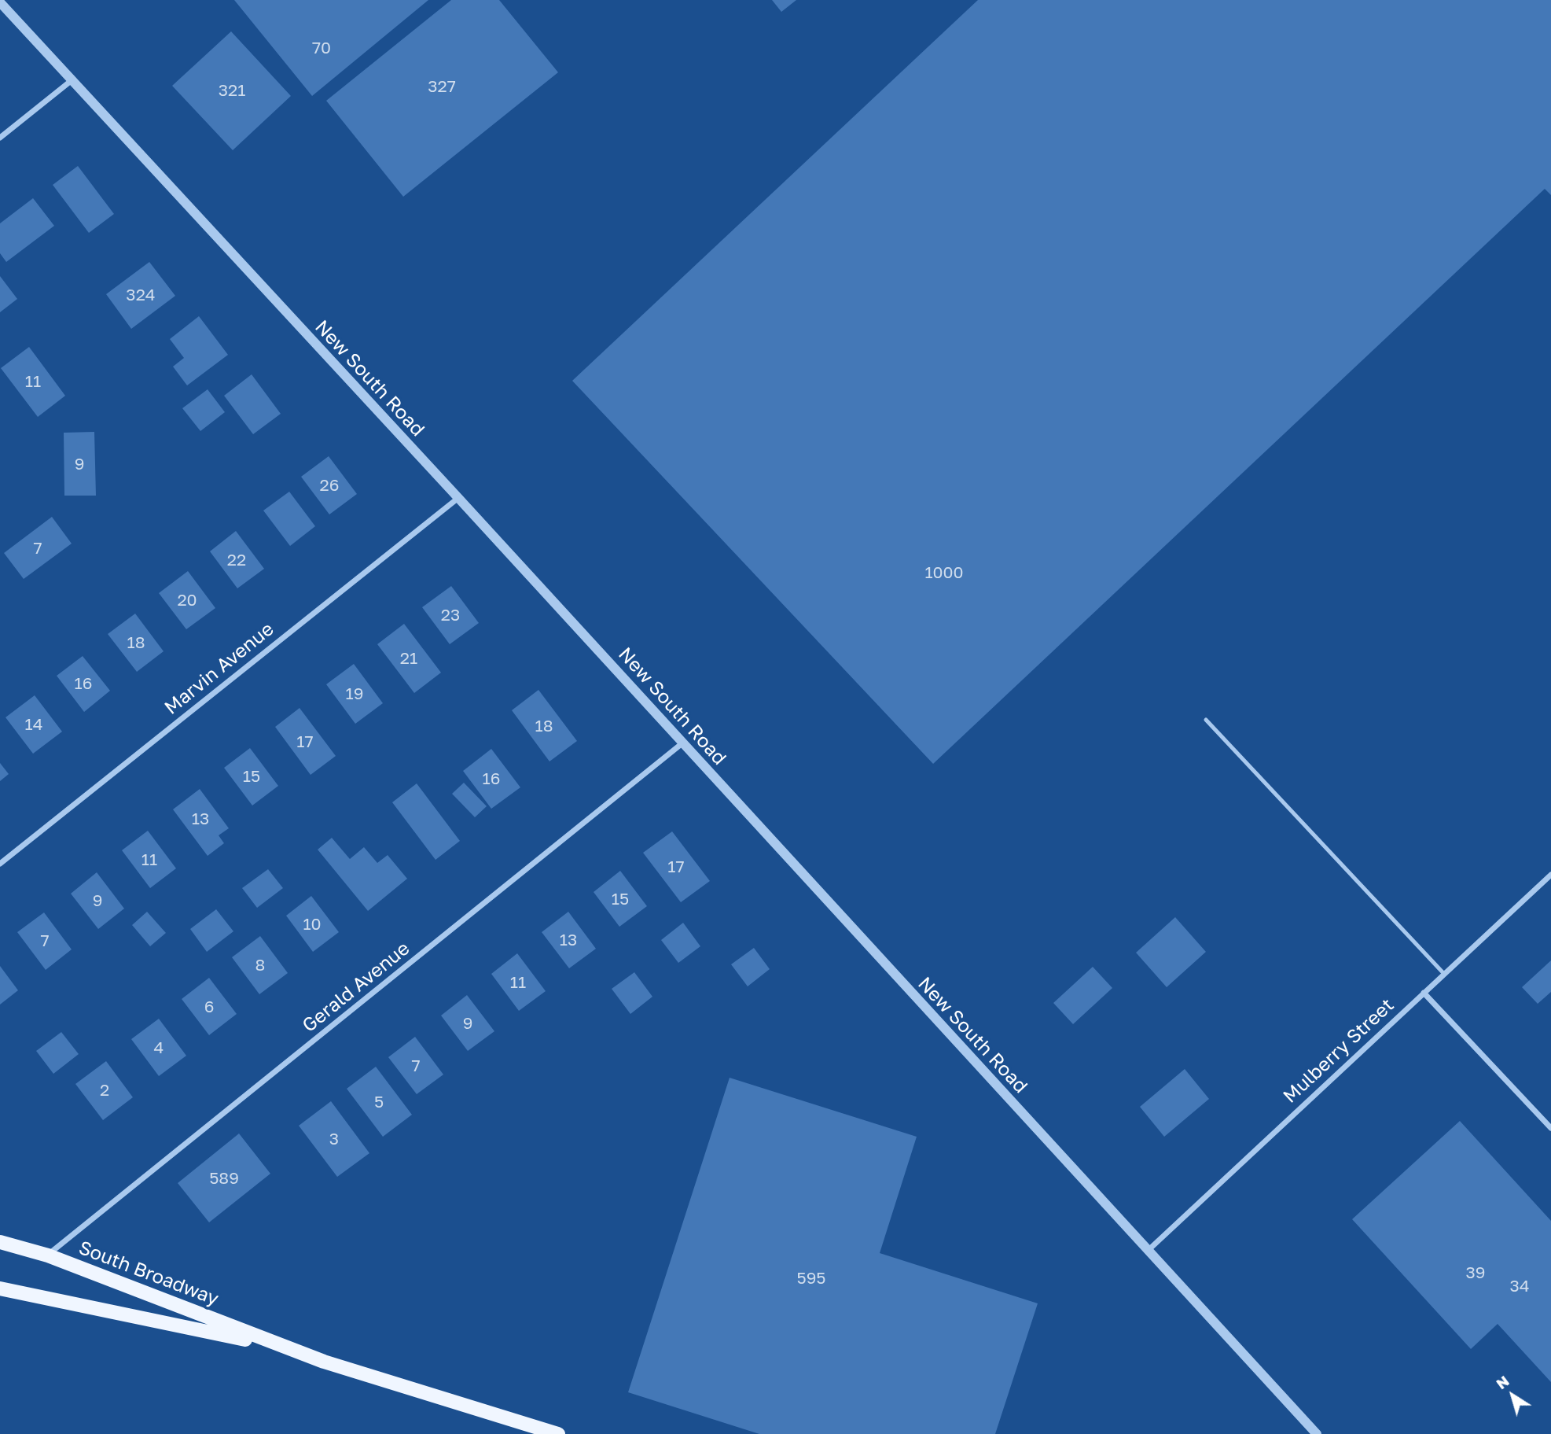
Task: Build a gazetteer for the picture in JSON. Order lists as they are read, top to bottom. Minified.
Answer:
{"streets":{"main road":["South Broadway"],"street":["New South Road","Marvin Avenue","Gerald Avenue","Mulberry Street"]},"crossings":[["New South Road","Marvin Avenue"],["New South Road","Gerald Avenue"],["New South Road","Mulberry Street"],["Gerald Avenue","South Broadway"]],"house_numbers":["70","327","321","324","11","9","26","7","22","1000","20","23","18","21","16","19","14","18","17","15","16","13","11","17","15","9","10","13","7","8","11","6","9","4","7","2","5","3","589","39","595","34"],"north":"top left"}
